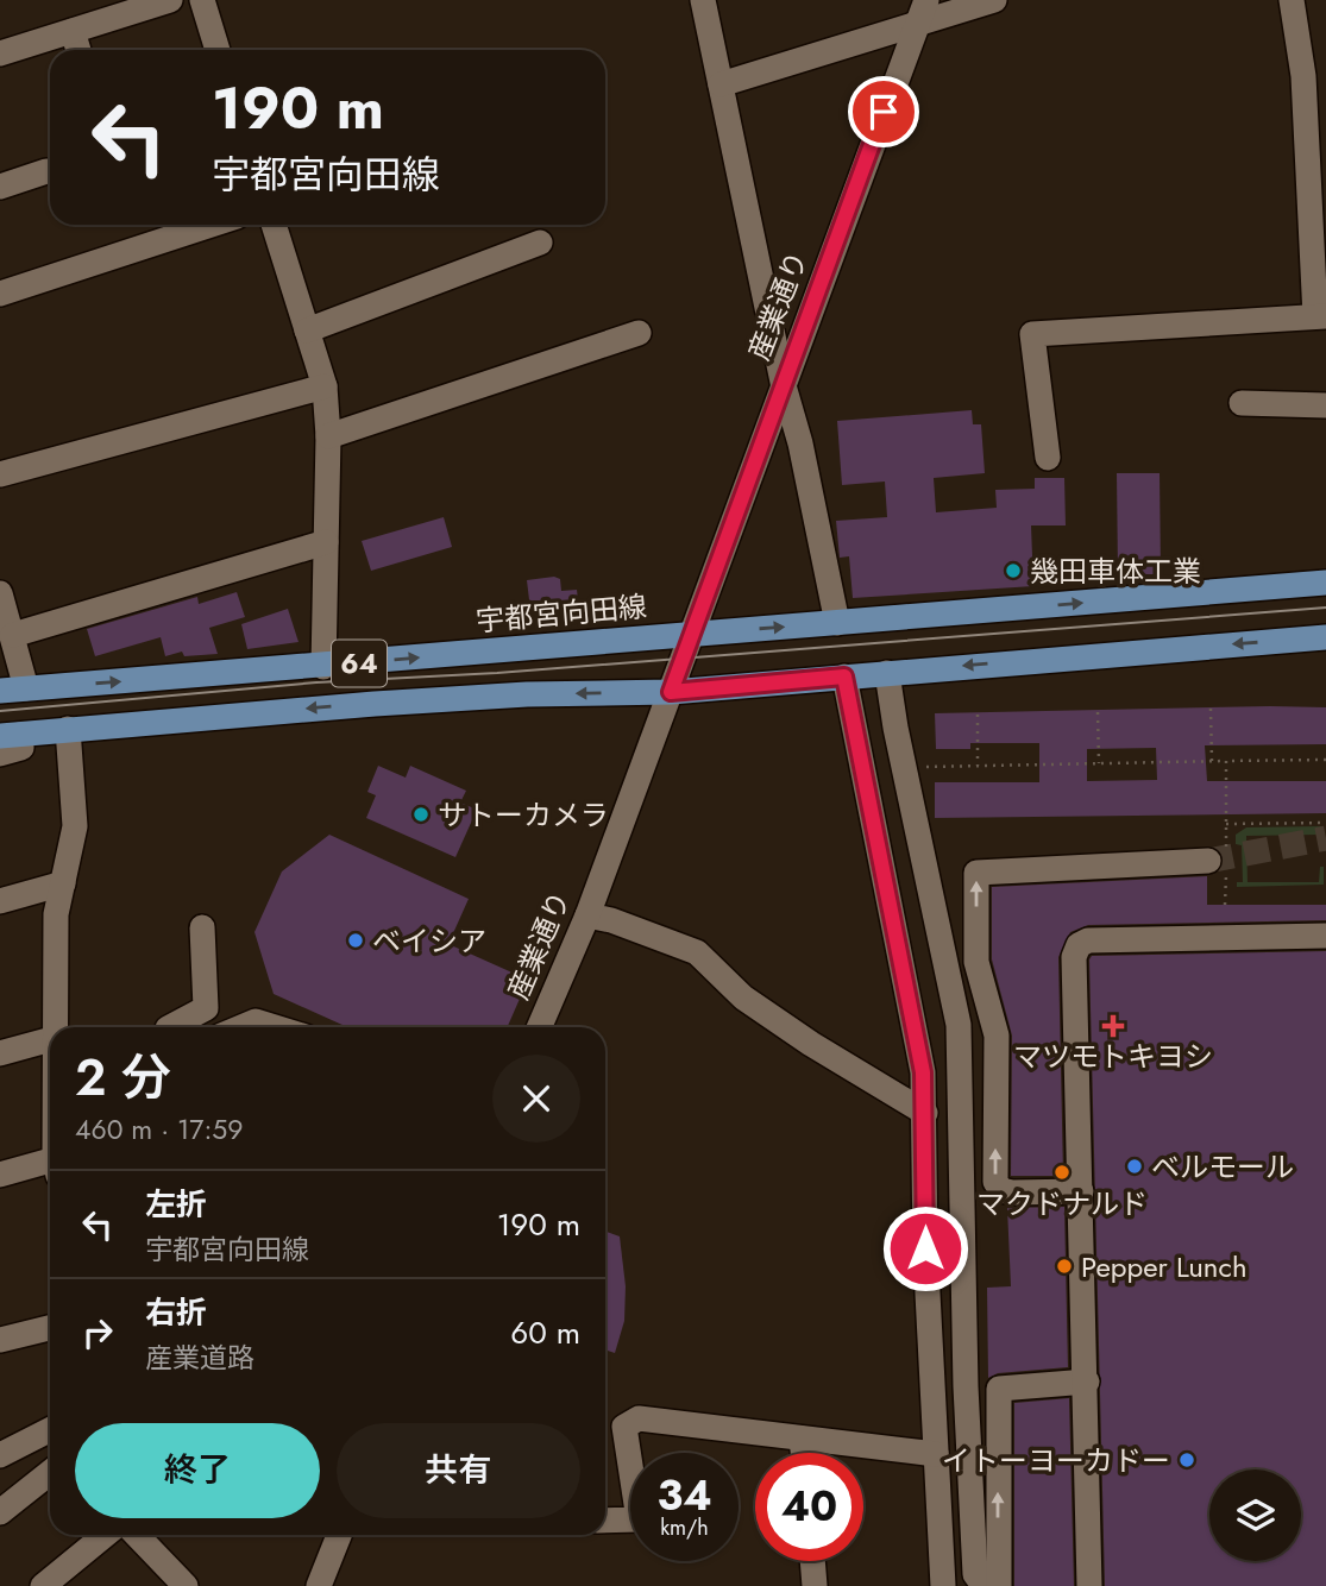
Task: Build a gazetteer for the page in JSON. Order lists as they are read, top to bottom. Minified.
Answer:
{"streets":{"main road":["宇都宮向田線","64"],"street":["産業通り"]},"crossings":[["産業通り","宇都宮向田線"],["産業通り","64"]],"places":{"other":["幾田車体工業","サトーカメラ","ベイシア","ベルモール","マクドナルド","Pepper Lunch","イトーヨーカドー"],"health":["マツモトキヨシ"]},"page":{"turn":["190 m","宇都宮向田線"],"heading":["2 分","460 m · 17:59"],"list":[{"name":"左折","note":"宇都宮向田線","value":"190 m"},{"name":"右折","note":"産業道路","value":"60 m"}],"buttons":["終了","共有"],"speed":"34 km/h","limit":"40"}}
